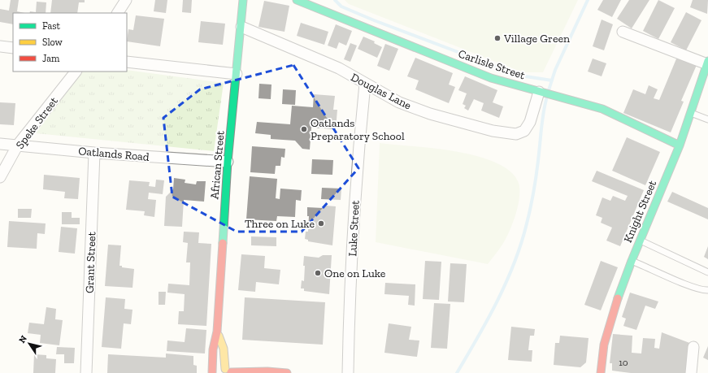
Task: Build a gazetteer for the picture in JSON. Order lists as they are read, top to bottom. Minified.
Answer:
{"streets":{"street":["Carlisle Street","Douglas Lane","Speke Street","Oatlands Road","African Street","Knight Street","Luke Street","Grant Street"]},"crossings":[["Carlisle Street","Douglas Lane"],["Carlisle Street","Knight Street"],["Douglas Lane","African Street"],["Douglas Lane","Luke Street"],["Speke Street","Oatlands Road"],["Oatlands Road","African Street"],["Oatlands Road","Grant Street"]],"places":["Village Green","Oatlands Preparatory School","Three on Luke","One on Luke"],"house_numbers":["10"],"legend":["Fast","Slow","Jam"],"north":"top left"}
